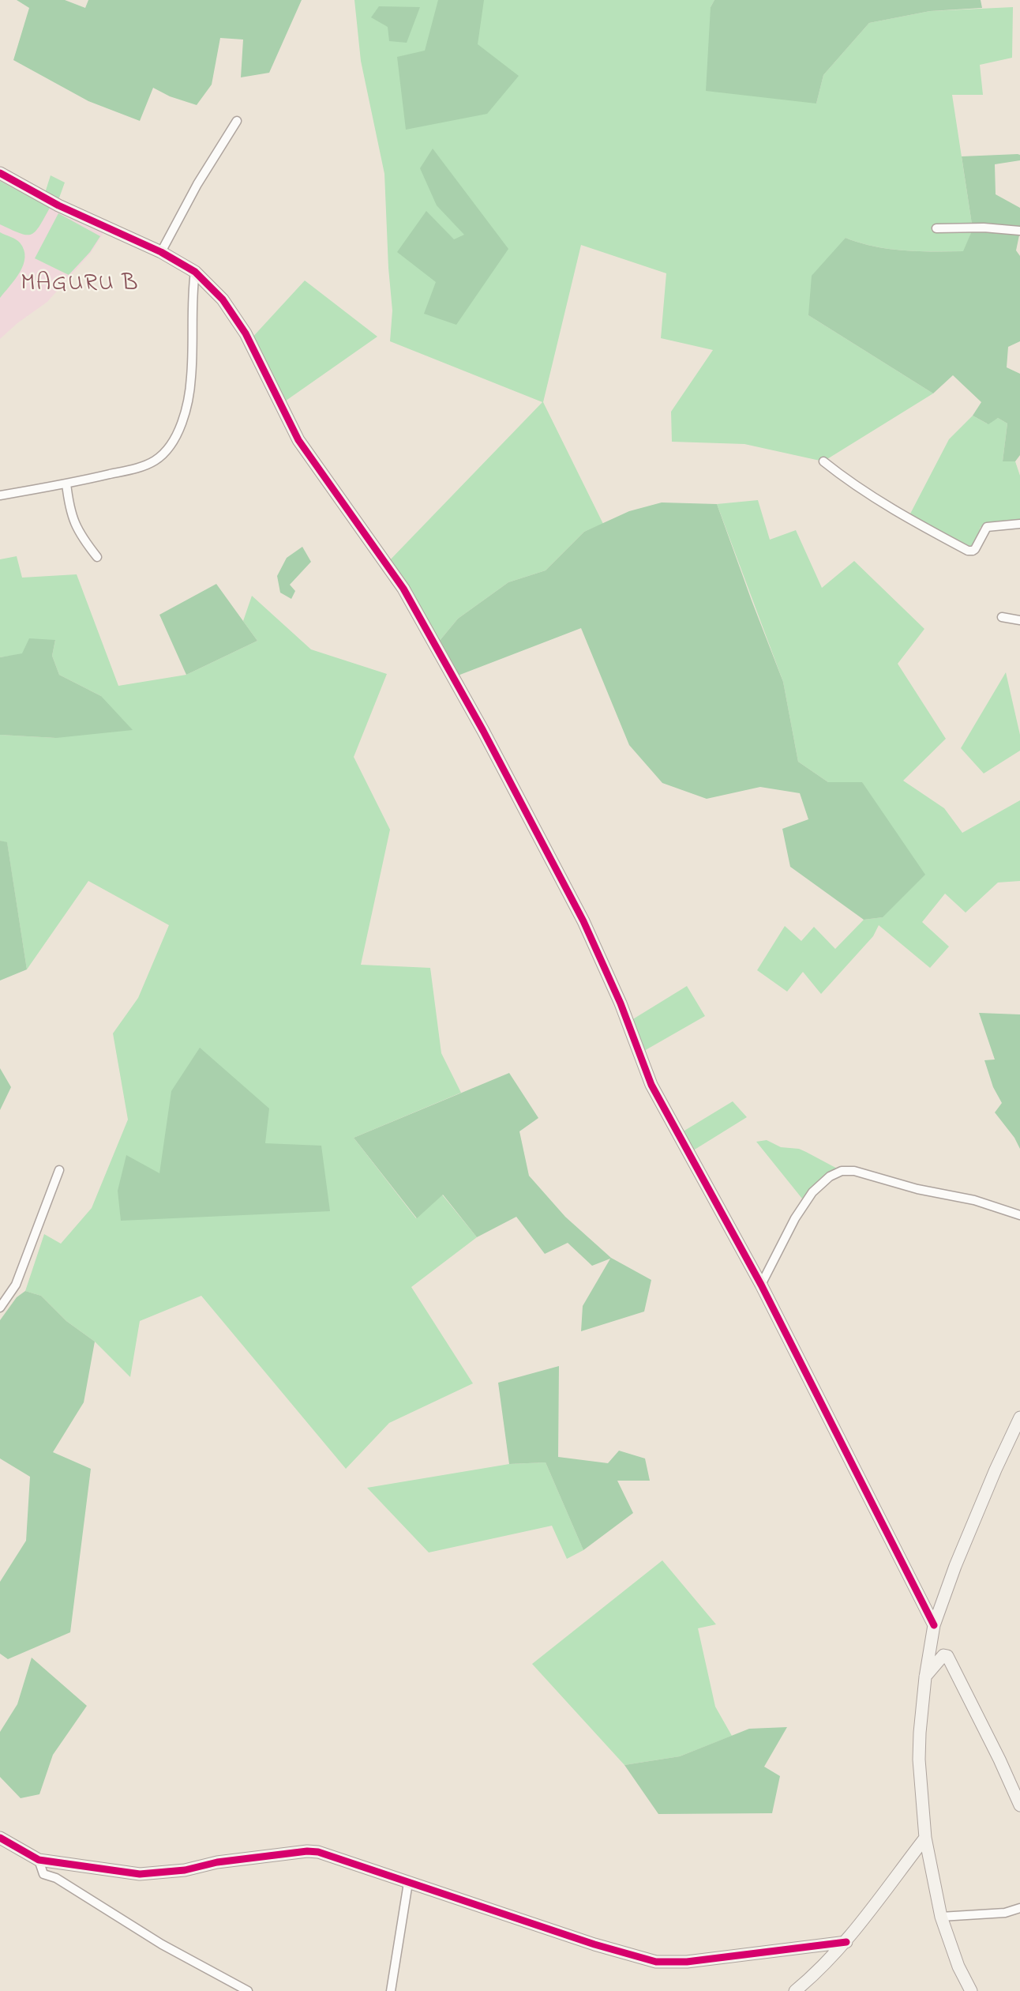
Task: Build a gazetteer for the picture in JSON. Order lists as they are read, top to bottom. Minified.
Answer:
{"districts":["MAGURU B"]}
